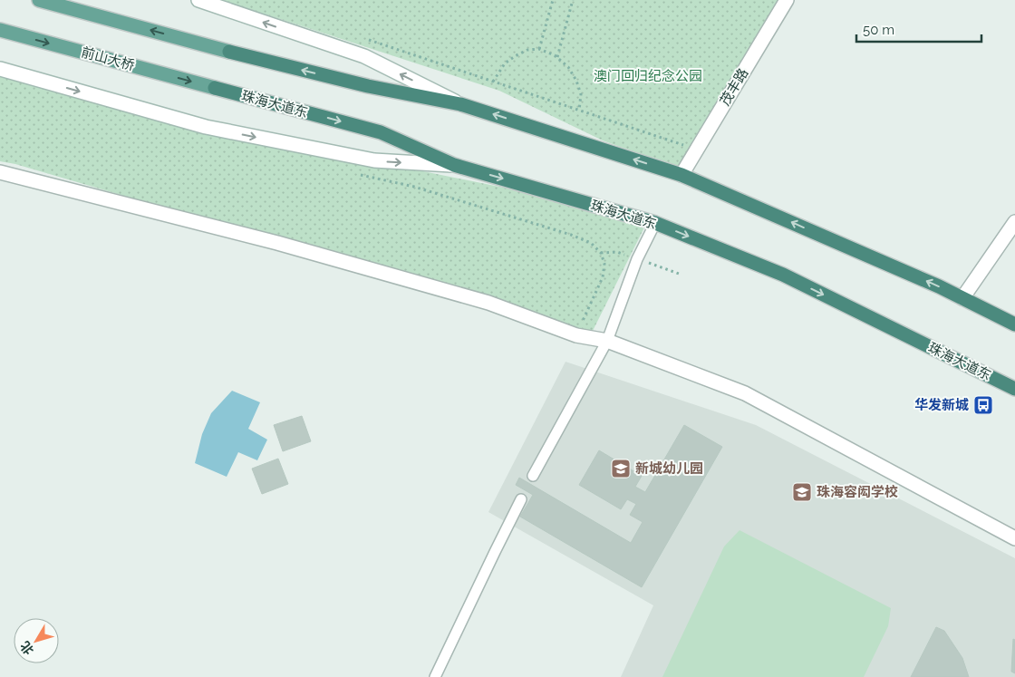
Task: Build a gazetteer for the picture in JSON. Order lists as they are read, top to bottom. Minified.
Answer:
{"streets":{"highway":["珠海大道东"],"main road":["前山大桥"],"street":["茂丰路"]},"crossings":[["前山大桥","珠海大道东"]],"parks":["澳门回归纪念公园"],"places":{"bus stop":["华发新城"],"school or university":["新城幼儿园","珠海容闳学校"]},"scale_bar":"50 m","north":"bottom left"}
